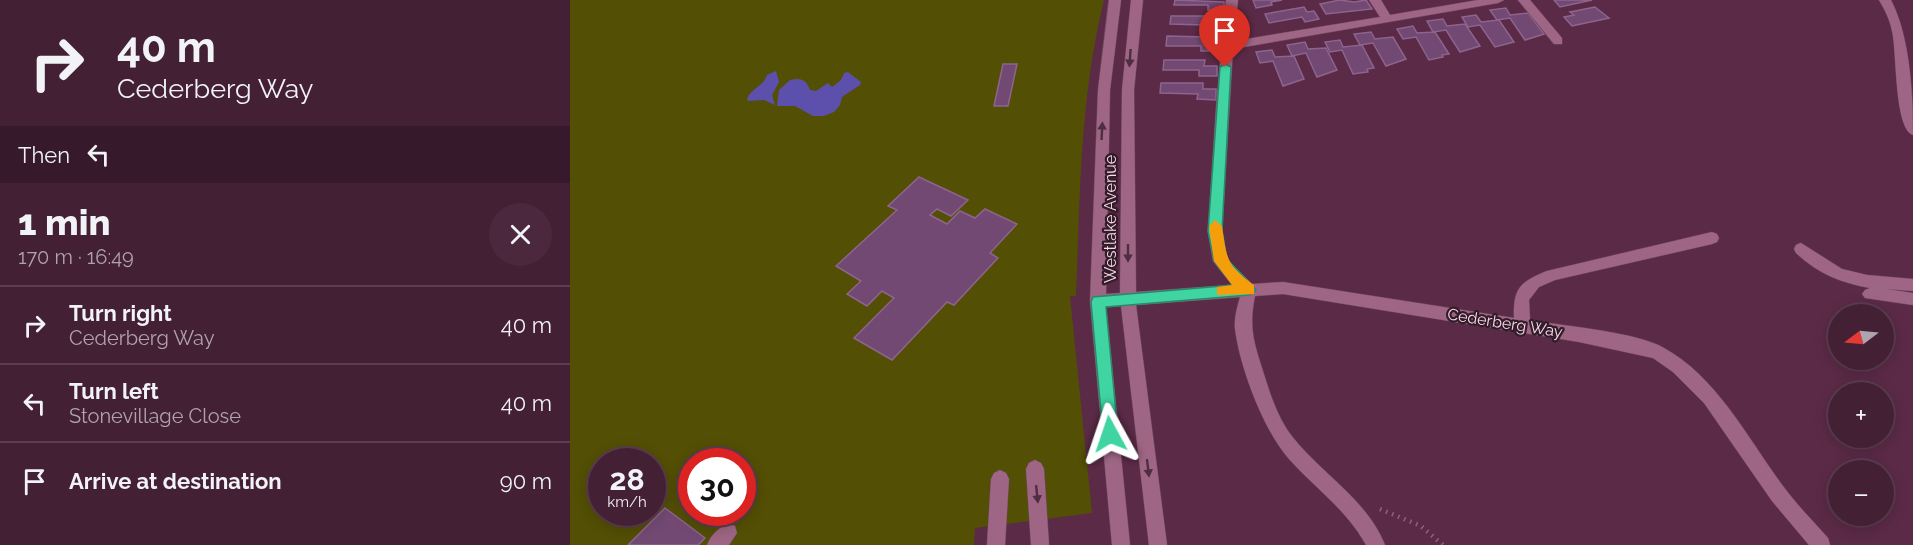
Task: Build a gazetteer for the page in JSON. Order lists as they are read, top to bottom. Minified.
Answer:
{"streets":{"street":["Westlake Avenue","Cederberg Way"]},"crossings":[["Westlake Avenue","Cederberg Way"]],"north":"left","page":{"turn":["40 m","Cederberg Way"],"then":"Then","heading":["1 min","170 m · 16:49"],"list":[{"name":"Turn right","note":"Cederberg Way","value":"40 m"},{"name":"Turn left","note":"Stonevillage Close","value":"40 m"},{"name":"Arrive at destination","value":"90 m"}],"map_buttons":["+","−"],"speed":"28 km/h","limit":"30"}}
